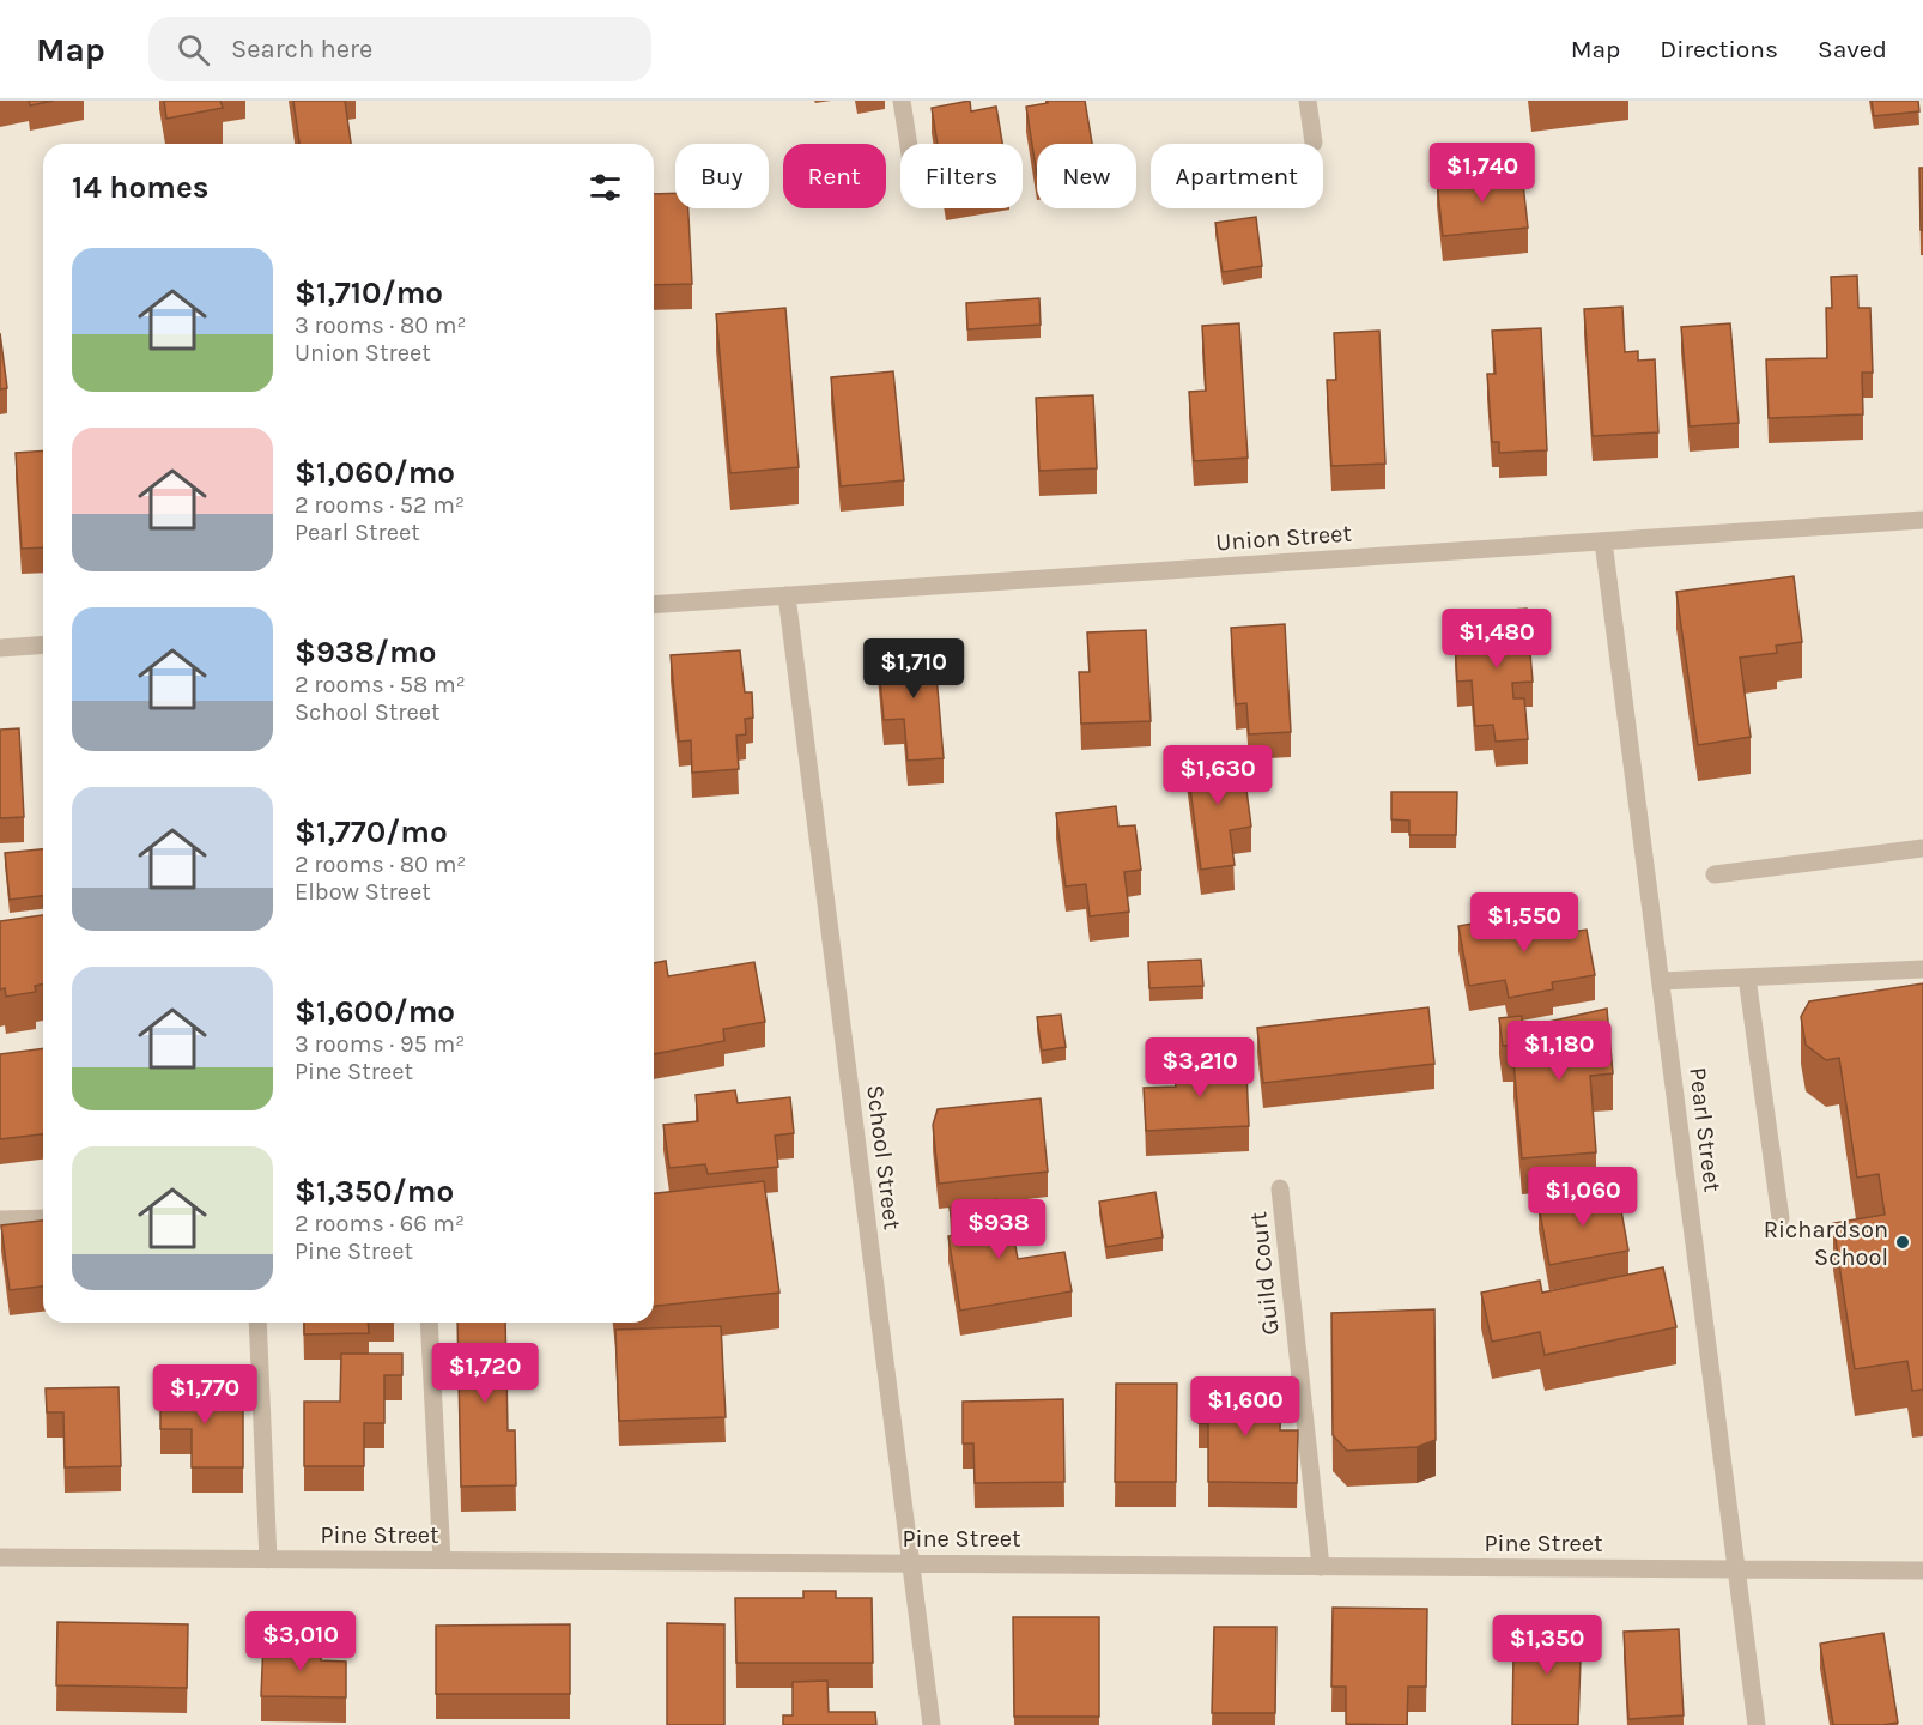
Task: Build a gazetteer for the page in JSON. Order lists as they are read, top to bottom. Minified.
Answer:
{"streets":{"street":["Union Street","Pearl Street","School Street","Guild Court","Pine Street"]},"crossings":[["Union Street","Pearl Street"],["Union Street","School Street"],["Pearl Street","Pine Street"],["School Street","Pine Street"],["Guild Court","Pine Street"]],"places":["Richardson School"],"page":{"header":"Map","search":"Search here","nav":["Map","Directions","Saved"],"price":["$1,740","$1,480","$1,710","$1,630","$1,550","$1,180","$3,210","$1,060","$938","$1,720","$1,770","$1,600","$3,010","$1,350"],"chip":["Buy","Rent","Filters","New","Apartment"],"heading":"14 homes","list":[{"name":"$1,710/mo","note":"3 rooms · 80 m² · Union Street"},{"name":"$1,060/mo","note":"2 rooms · 52 m² · Pearl Street"},{"name":"$938/mo","note":"2 rooms · 58 m² · School Street"},{"name":"$1,770/mo","note":"2 rooms · 80 m² · Elbow Street"},{"name":"$1,600/mo","note":"3 rooms · 95 m² · Pine Street"},{"name":"$1,350/mo","note":"2 rooms · 66 m² · Pine Street"}]}}
